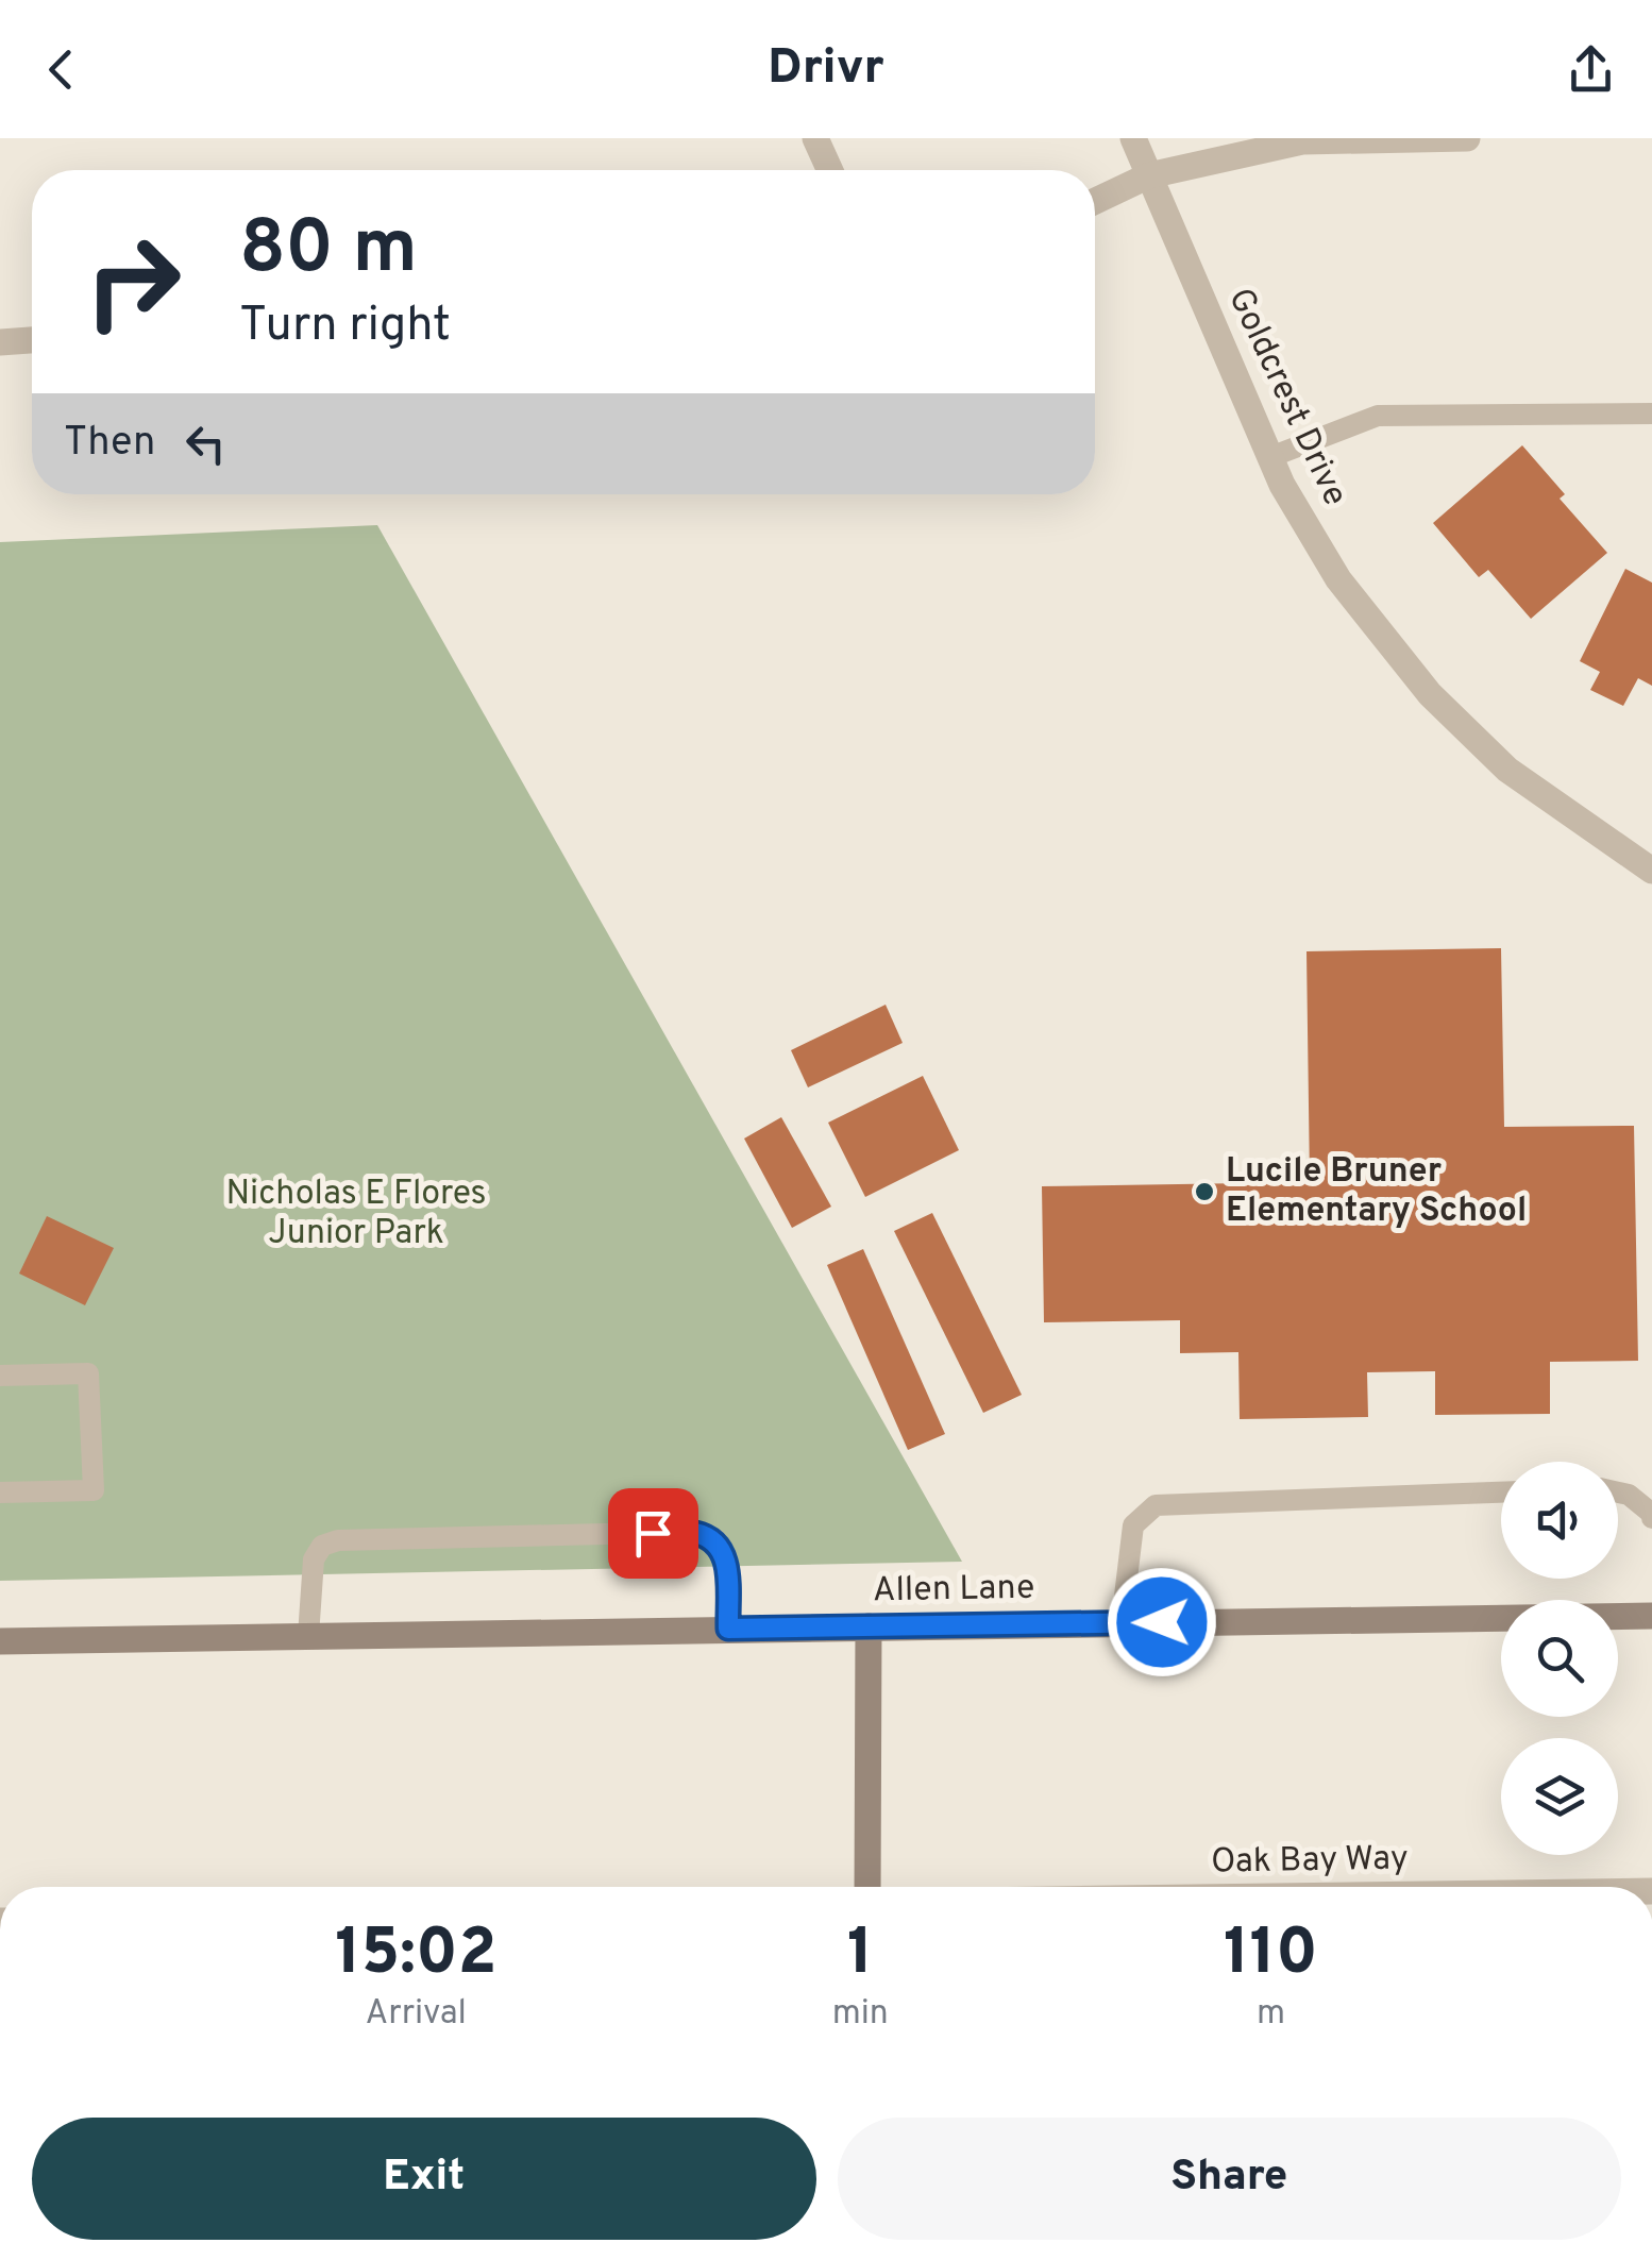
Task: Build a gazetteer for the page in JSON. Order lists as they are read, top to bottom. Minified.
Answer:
{"streets":{"main road":["Allen Lane"],"street":["Goldcrest Drive"]},"parks":["Nicholas E Flores Junior Park"],"places":["Lucile Bruner Elementary School"],"page":{"header":"Drivr","turn":["80 m","Turn right"],"then":"Then","eta":["15:02","Arrival","1","min","110","m"],"buttons":["Exit","Share"]}}
